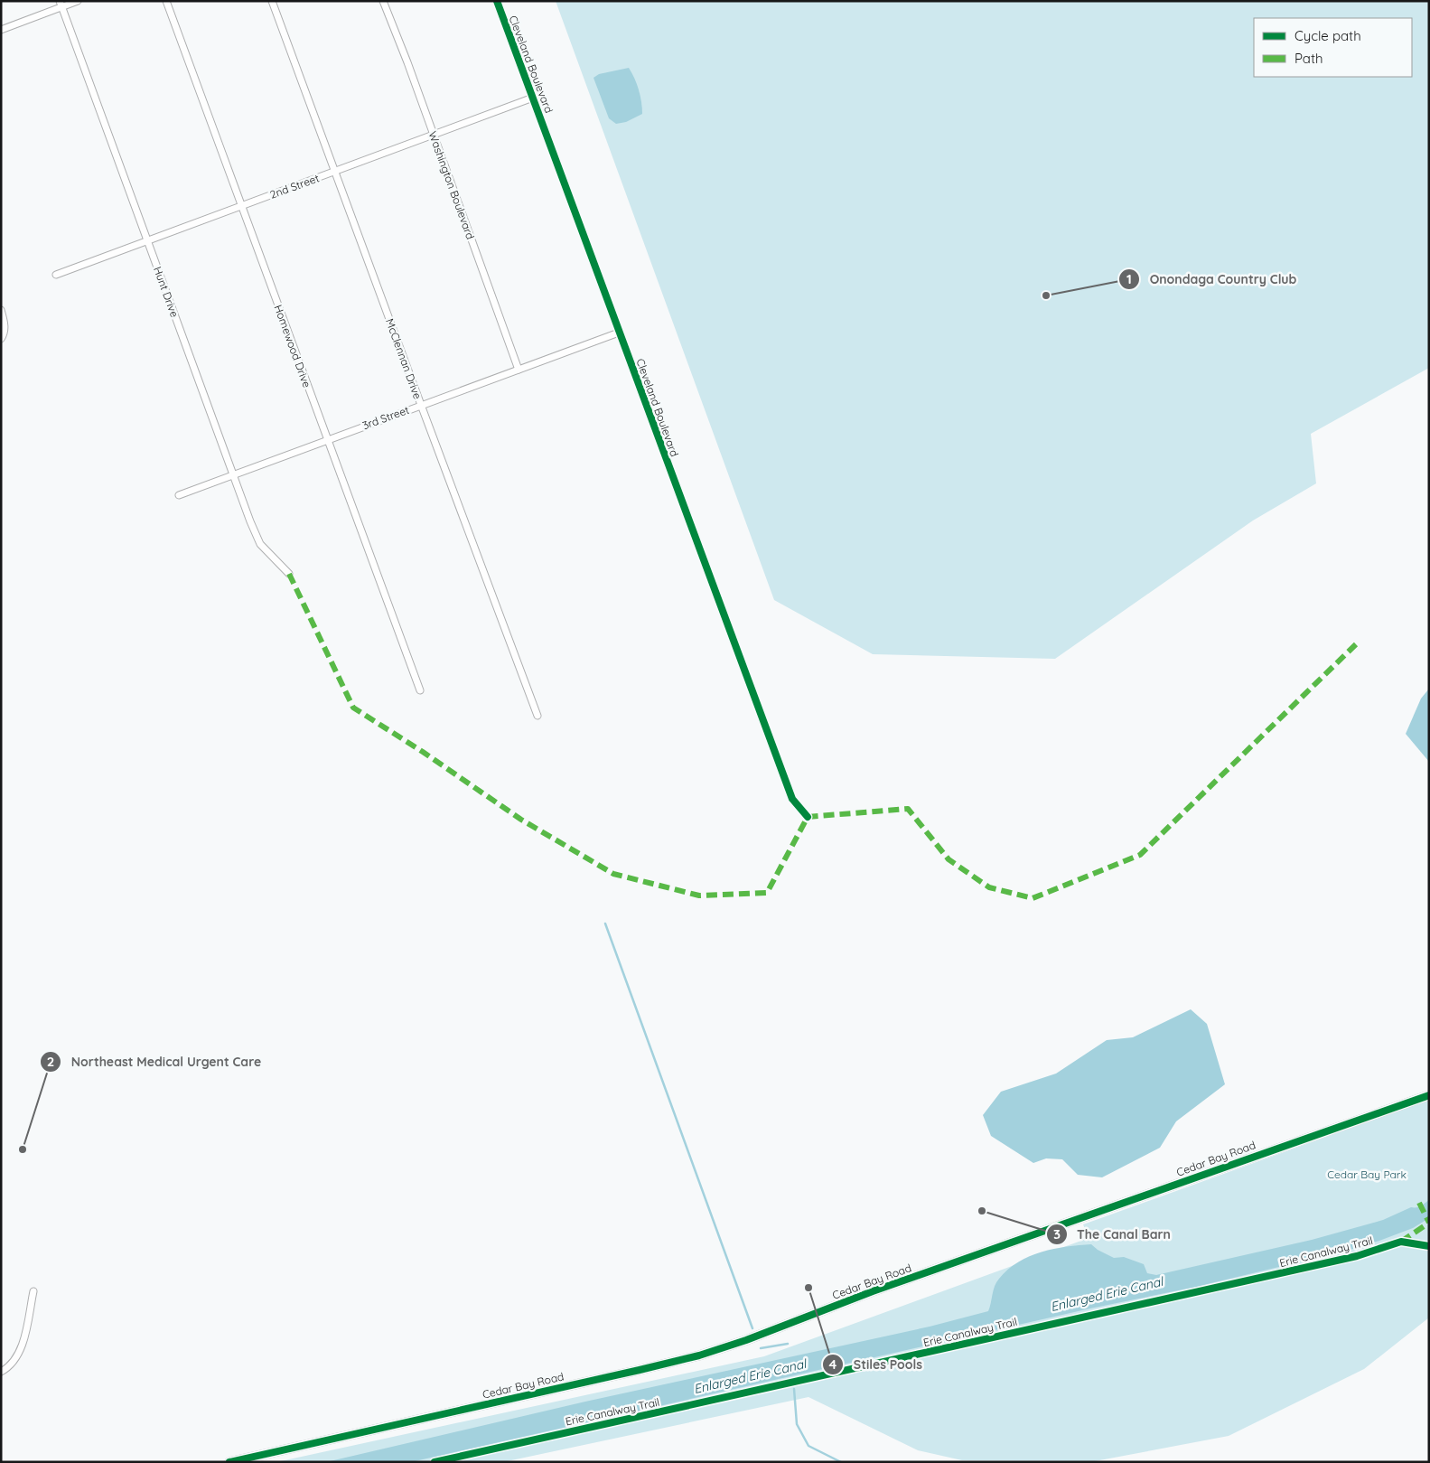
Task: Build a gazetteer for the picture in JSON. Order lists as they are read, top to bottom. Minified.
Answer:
{"streets":{"street":["Cleveland Boulevard","Washington Boulevard","2nd Street","Hunt Drive","Homewood Drive","McClennan Drive","3rd Street","Cedar Bay Road"],"cycle path":["Erie Canalway Trail"]},"crossings":[["Cleveland Boulevard","2nd Street"],["Cleveland Boulevard","3rd Street"],["Washington Boulevard","2nd Street"],["Washington Boulevard","3rd Street"],["2nd Street","Hunt Drive"],["2nd Street","Homewood Drive"],["2nd Street","McClennan Drive"],["Hunt Drive","3rd Street"],["Homewood Drive","3rd Street"],["McClennan Drive","3rd Street"]],"water":["Enlarged Erie Canal"],"parks":["Cedar Bay Park"],"places":["Onondaga Country Club","Northeast Medical Urgent Care","The Canal Barn","Stiles Pools"],"legend":["Cycle path","Path"]}
